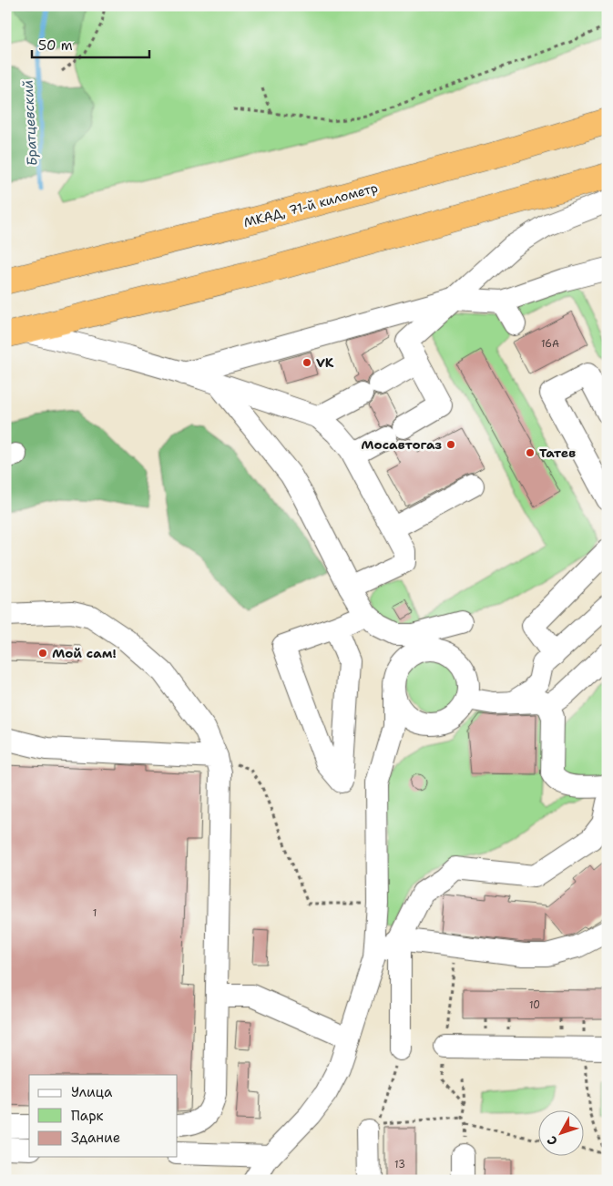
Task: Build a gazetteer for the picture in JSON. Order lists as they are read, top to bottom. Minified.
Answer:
{"streets":{"highway":["МКАД, 71-й километр"]},"water":["Братцевский"],"places":["VK","Мосавтогаз","Татев","Мой сам!"],"house_numbers":["16А","1","10","13"],"legend":["Улица","Парк","Здание"],"scale_bar":"50 m","north":"bottom left"}
